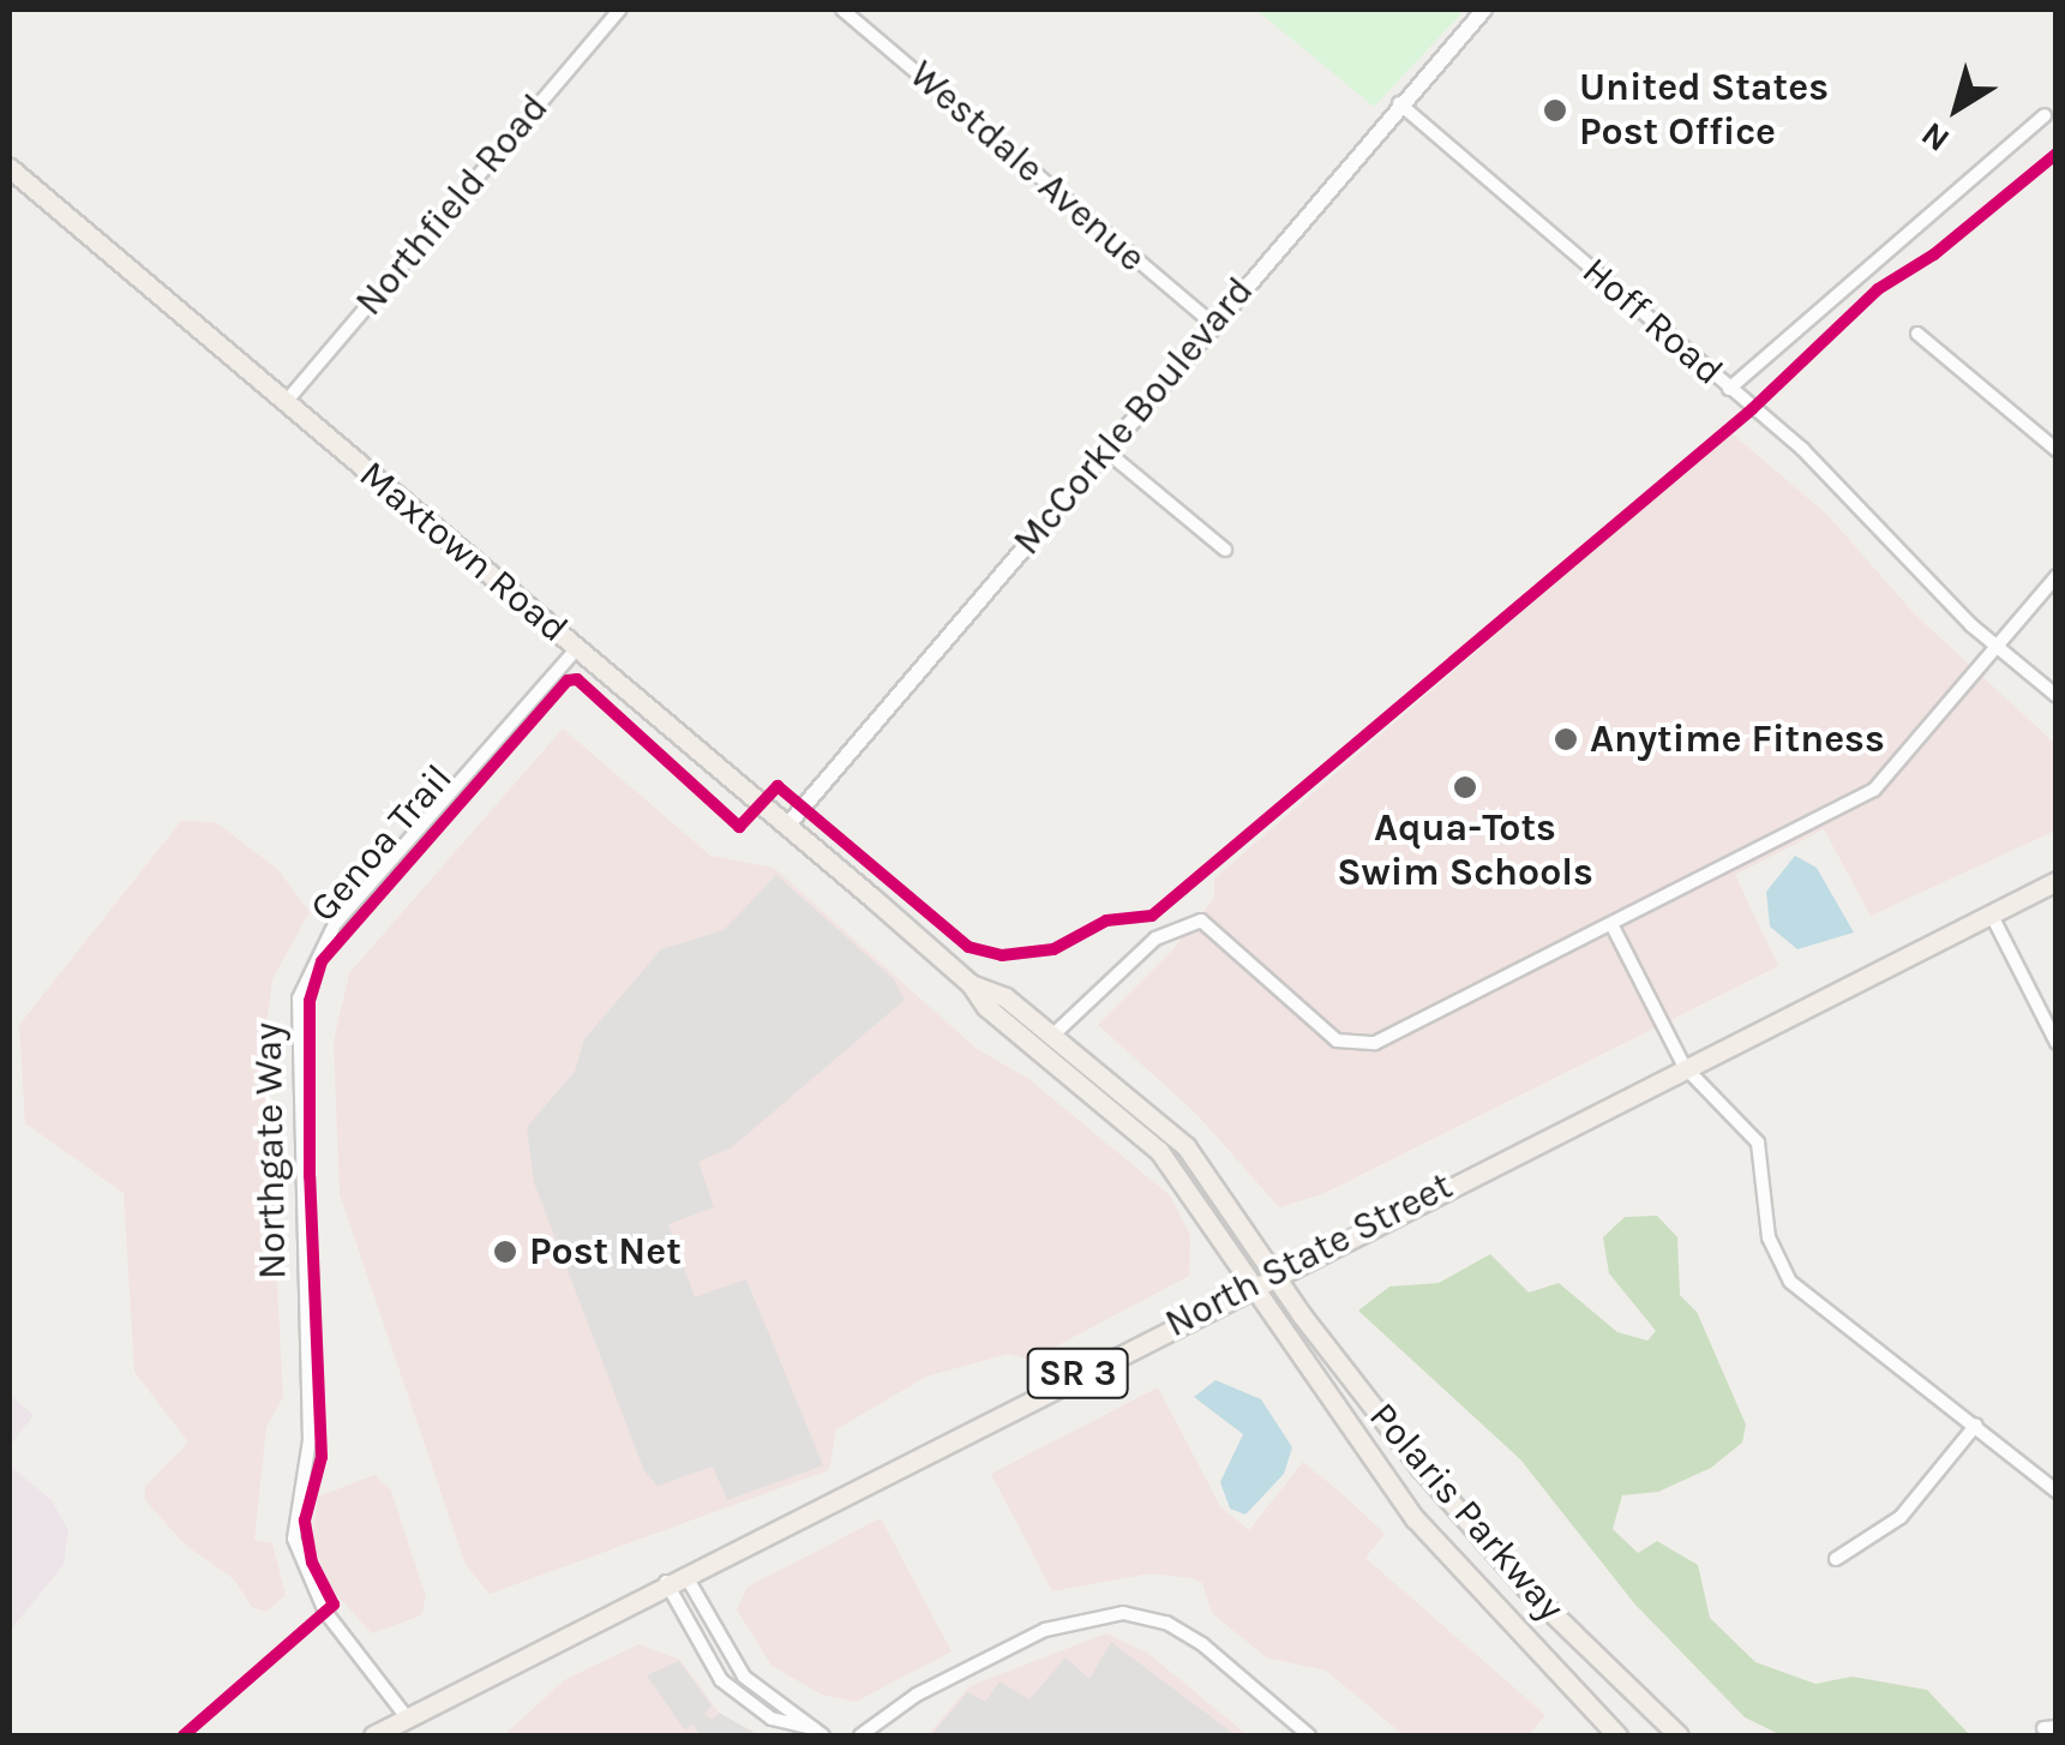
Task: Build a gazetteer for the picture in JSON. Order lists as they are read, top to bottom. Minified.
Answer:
{"streets":{"main road":["Maxtown Road","North State Street","SR 3","Polaris Parkway"],"street":["Westdale Avenue","Northfield Road","Hoff Road","McCorkle Boulevard","Northgate Way"],"cycle path":["Genoa Trail"]},"crossings":[["Westdale Avenue","McCorkle Boulevard"],["Northfield Road","Maxtown Road"],["Hoff Road","McCorkle Boulevard"],["McCorkle Boulevard","Maxtown Road"],["Maxtown Road","Northgate Way"],["Maxtown Road","North State Street"],["Maxtown Road","Polaris Parkway"],["Northgate Way","North State Street"],["North State Street","Polaris Parkway"]],"places":["United States Post Office","Anytime Fitness","Aqua-Tots Swim Schools","Post Net"],"north":"bottom left"}
